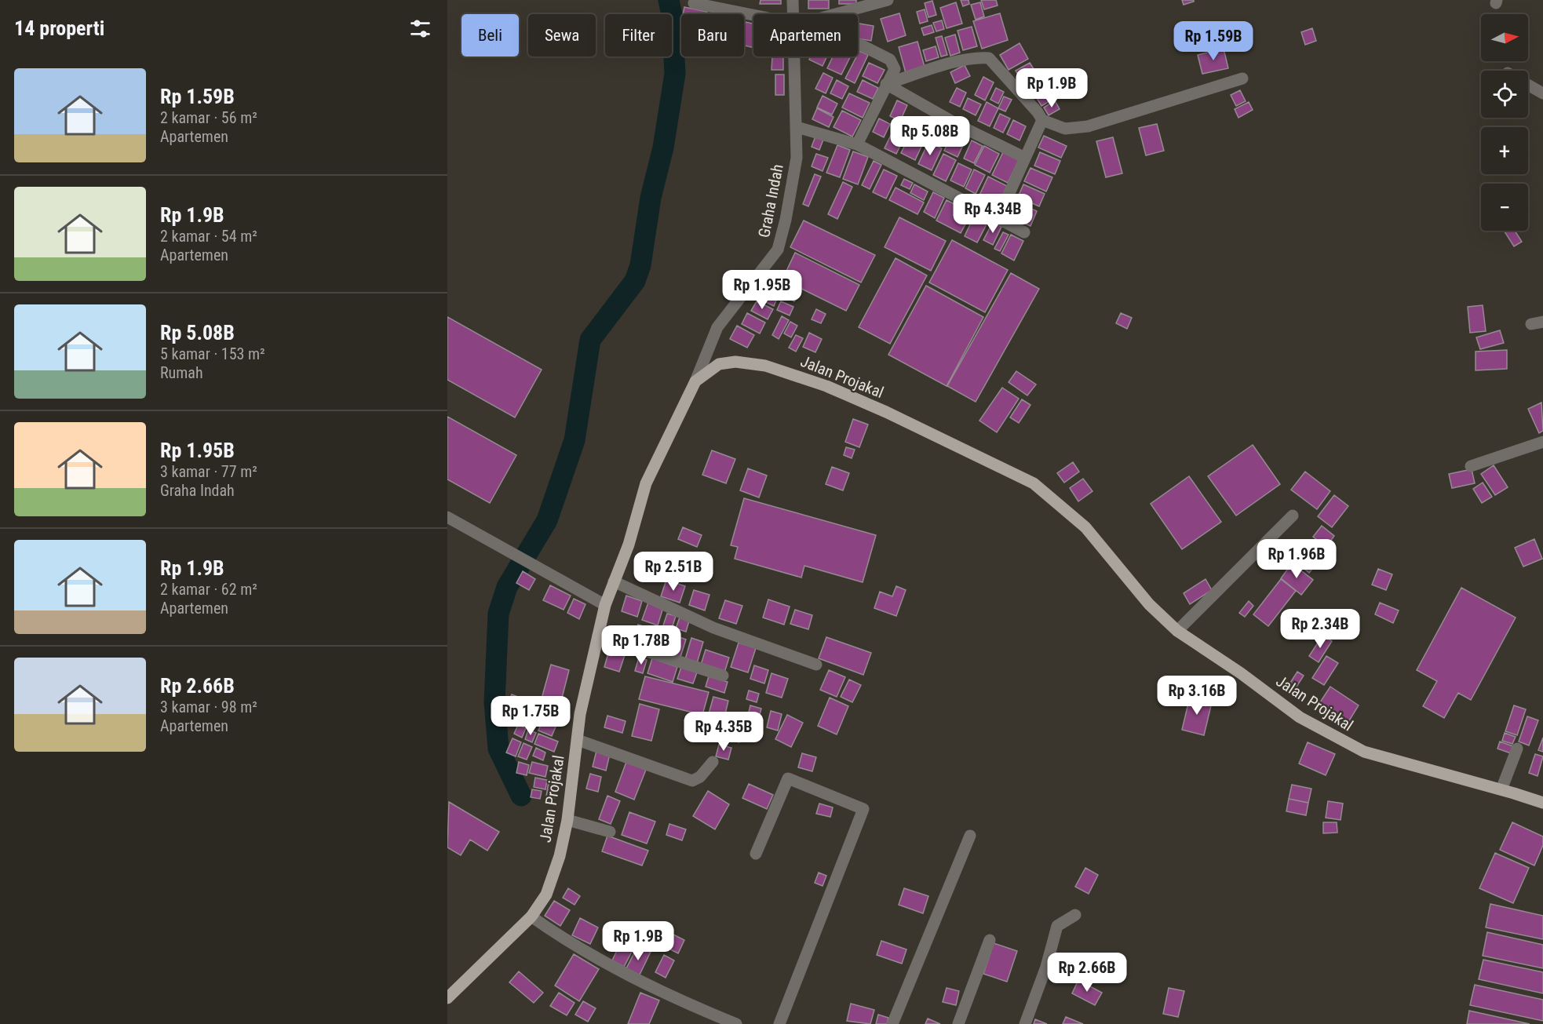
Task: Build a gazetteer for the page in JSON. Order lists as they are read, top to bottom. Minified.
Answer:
{"streets":{"main road":["Jalan Projakal"],"street":["Graha Indah"]},"crossings":[["Graha Indah","Jalan Projakal"]],"north":"right","page":{"heading":"14 properti","map_buttons":["+","−"],"chip":["Beli","Sewa","Filter","Baru","Apartemen"],"price":["Rp 1.59B","Rp 1.9B","Rp 5.08B","Rp 4.34B","Rp 1.95B","Rp 1.96B","Rp 2.51B","Rp 2.34B","Rp 1.78B","Rp 3.16B","Rp 1.75B","Rp 4.35B","Rp 1.9B","Rp 2.66B"],"list":[{"name":"Rp 1.59B","note":"2 kamar · 56 m² · Apartemen"},{"name":"Rp 1.9B","note":"2 kamar · 54 m² · Apartemen"},{"name":"Rp 5.08B","note":"5 kamar · 153 m² · Rumah"},{"name":"Rp 1.95B","note":"3 kamar · 77 m² · Graha Indah"},{"name":"Rp 1.9B","note":"2 kamar · 62 m² · Apartemen"},{"name":"Rp 2.66B","note":"3 kamar · 98 m² · Apartemen"}]}}
